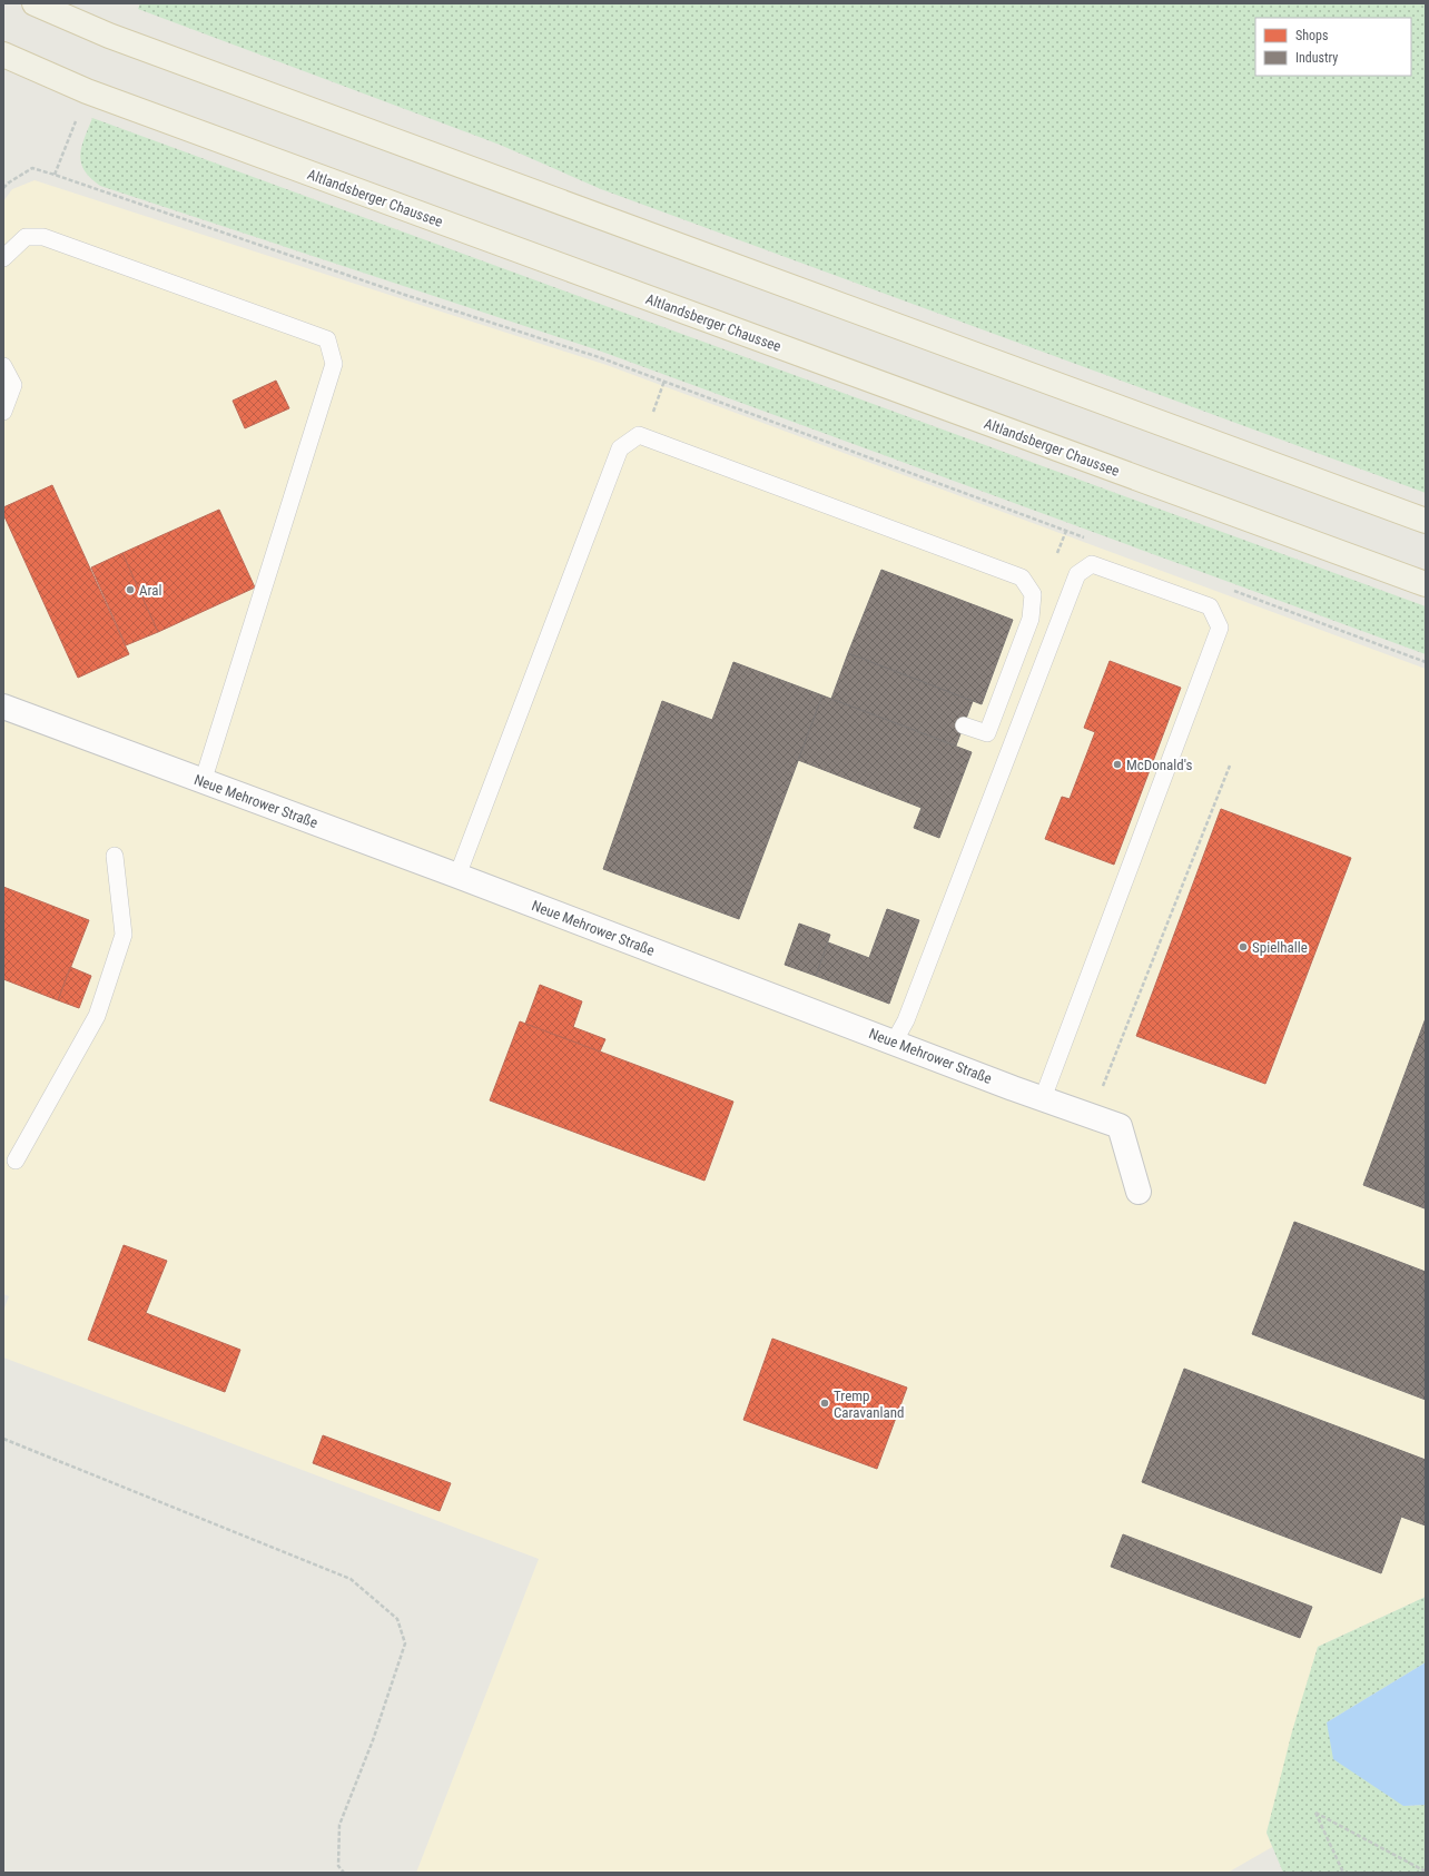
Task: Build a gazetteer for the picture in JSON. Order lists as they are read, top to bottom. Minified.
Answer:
{"streets":{"main road":["Altlandsberger Chaussee"],"street":["Neue Mehrower Straße"]},"places":["Aral","McDonald's","Spielhalle","Tremp Caravanland"],"legend":["Shops","Industry"]}
